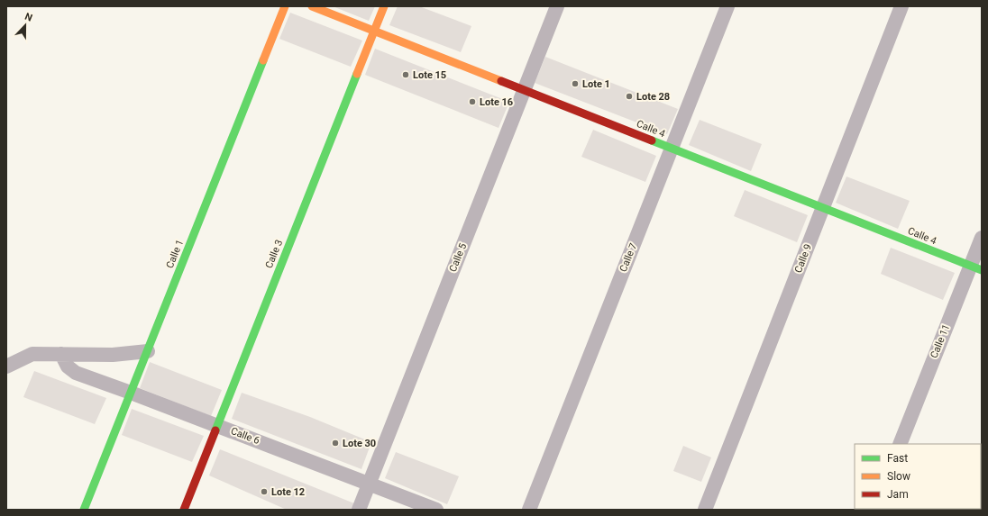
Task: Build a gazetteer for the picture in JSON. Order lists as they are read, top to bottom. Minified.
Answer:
{"streets":{"street":["Calle 4","Calle 1","Calle 3","Calle 5","Calle 7","Calle 9","Calle 11","Calle 6"]},"crossings":[["Calle 4","Calle 3"],["Calle 4","Calle 5"],["Calle 4","Calle 7"],["Calle 4","Calle 9"],["Calle 4","Calle 11"],["Calle 1","Calle 6"],["Calle 3","Calle 6"],["Calle 5","Calle 6"]],"places":["Lote 15","Lote 1","Lote 28","Lote 16","Lote 30","Lote 12"],"legend":["Fast","Slow","Jam"],"north":"top"}
